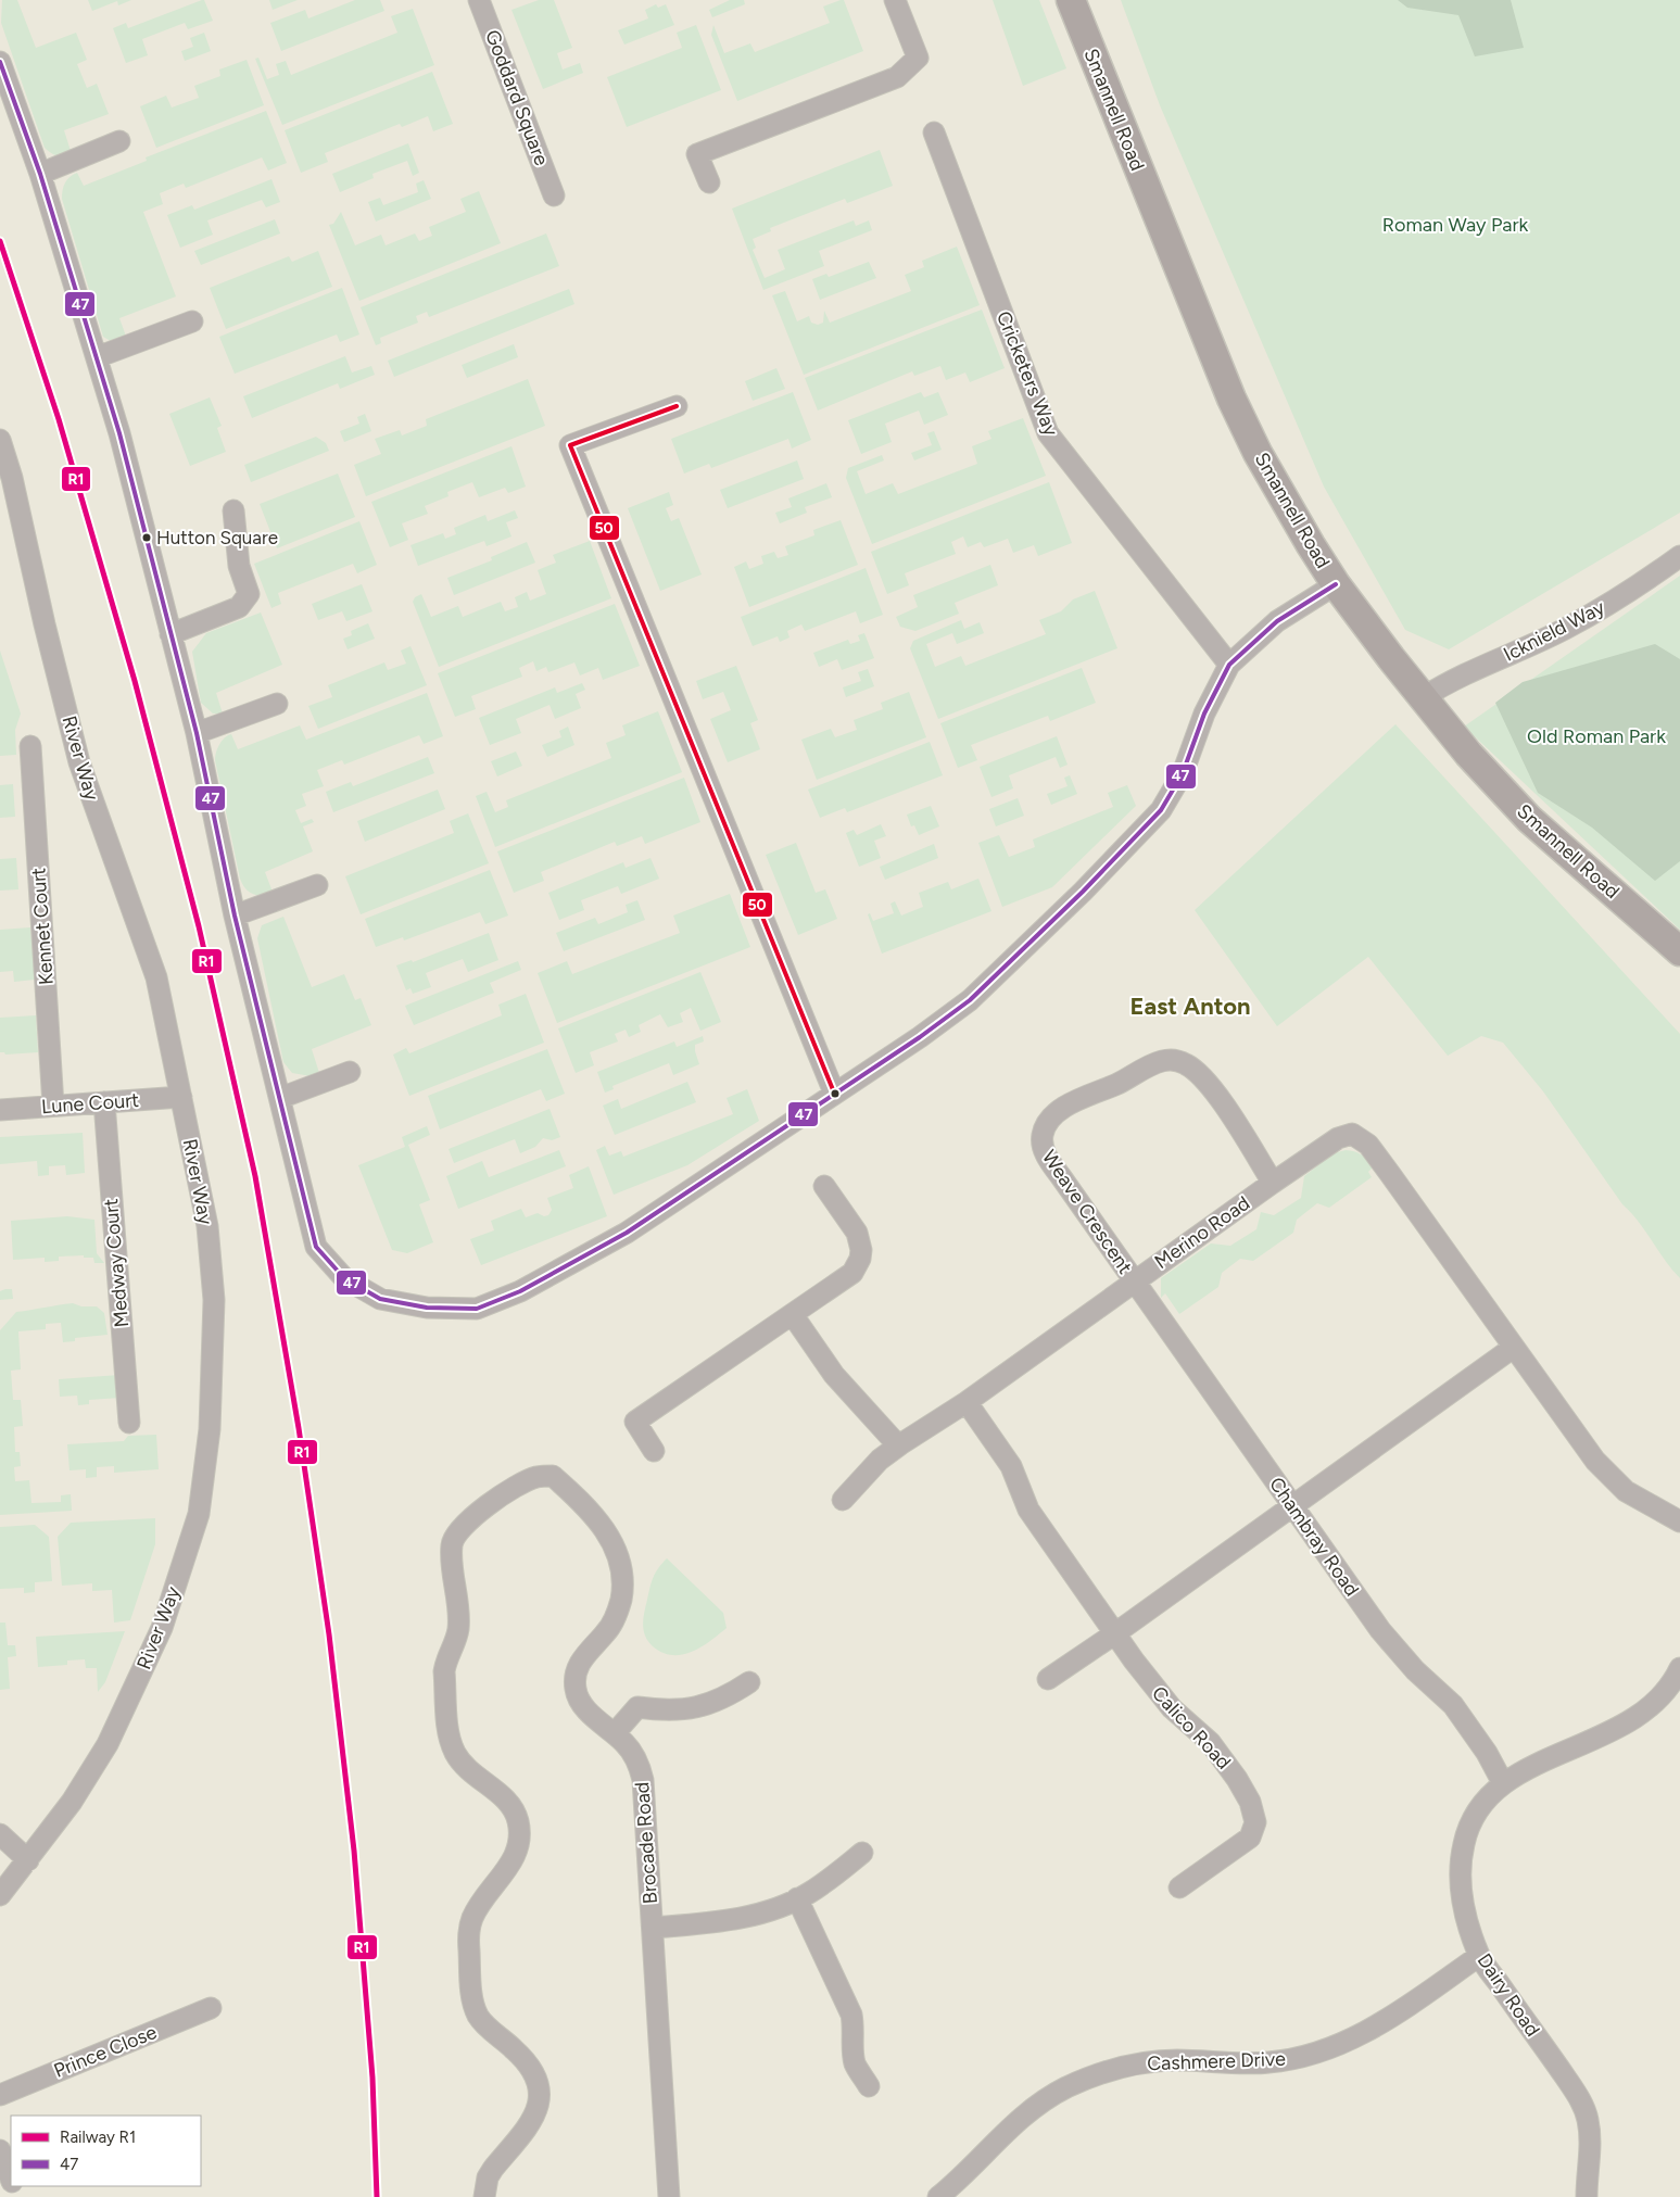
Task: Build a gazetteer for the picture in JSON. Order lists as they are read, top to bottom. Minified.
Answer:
{"streets":{"street":["Goddard Square","Smannell Road","Cricketers Way","Icknield Way","River Way","Kennet Court","Lune Court","Weave Crescent","Merino Road","Medway Court","Chambray Road","Calico Road","Brocade Road","Dairy Road","Prince Close","Cashmere Drive"]},"crossings":[["Smannell Road","Icknield Way"],["River Way","Lune Court"],["Kennet Court","Lune Court"],["Lune Court","Medway Court"],["Weave Crescent","Merino Road"],["Weave Crescent","Chambray Road"],["Merino Road","Chambray Road"],["Merino Road","Calico Road"],["Chambray Road","Dairy Road"],["Dairy Road","Cashmere Drive"]],"districts":["East Anton"],"parks":["Roman Way Park","Old Roman Park"],"places":["Hutton Square"],"lines":["transit line 47","rail line R1","transit line 50"],"legend":["Railway R1","47"]}
